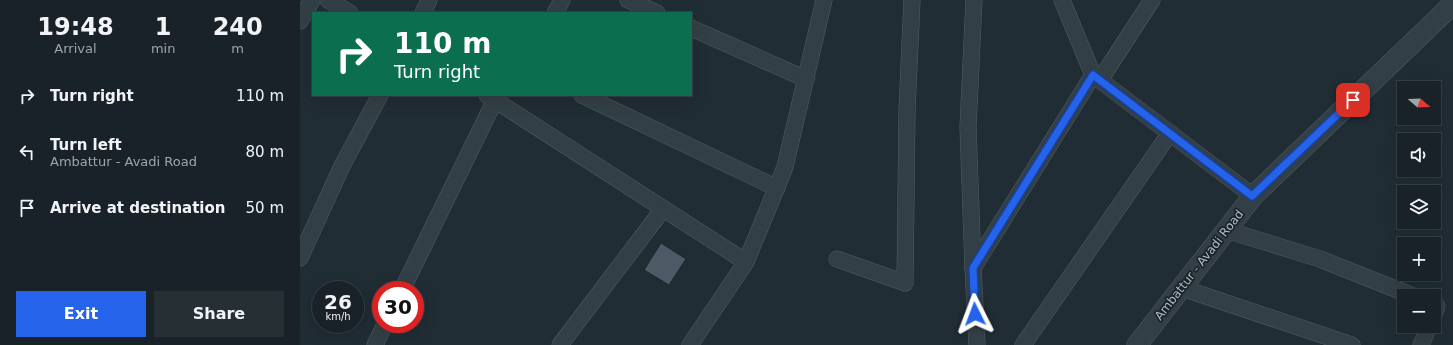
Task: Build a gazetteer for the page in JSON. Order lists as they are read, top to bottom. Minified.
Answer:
{"streets":{"street":["Ambattur - Avadi Road"]},"north":"right","page":{"eta":["19:48","Arrival","1","min","240","m"],"turn":["110 m","Turn right"],"list":[{"name":"Turn right","value":"110 m"},{"name":"Turn left","note":"Ambattur - Avadi Road","value":"80 m"},{"name":"Arrive at destination","value":"50 m"}],"map_buttons":["+","−"],"speed":"26 km/h","limit":"30","buttons":["Exit","Share"]}}
